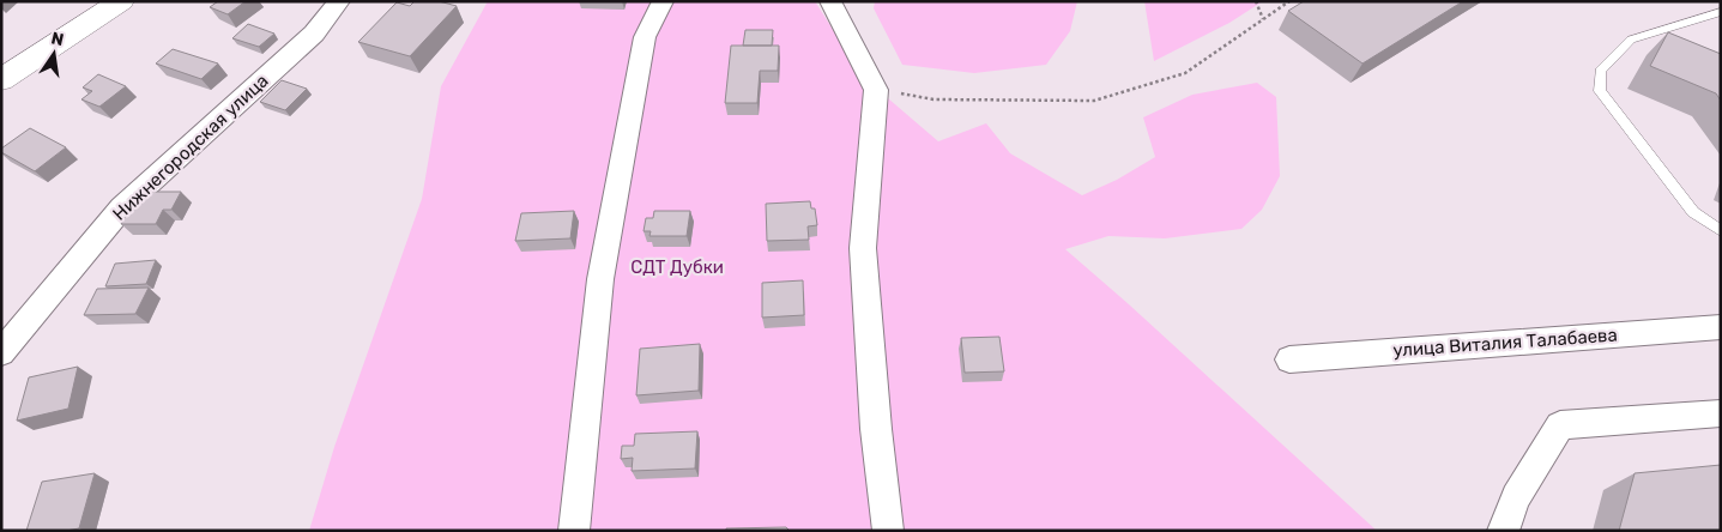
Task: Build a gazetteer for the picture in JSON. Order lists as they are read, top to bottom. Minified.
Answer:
{"streets":{"street":["Нижнегородская улица","улица Виталия Талабаева"]},"parks":["СДТ Дубки"],"north":"top"}
